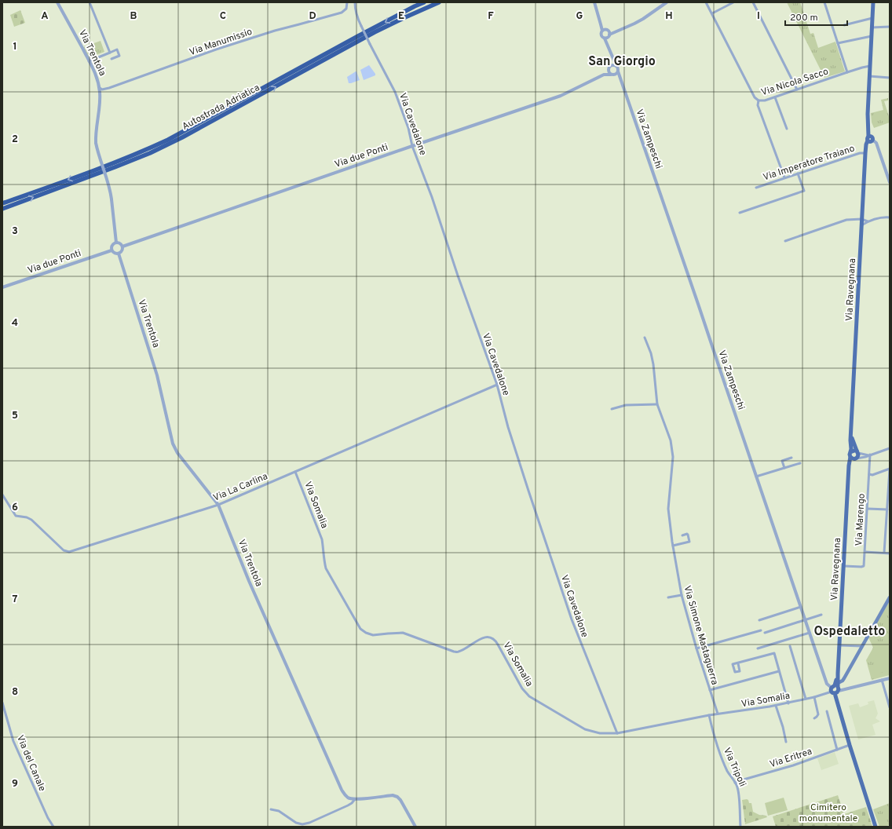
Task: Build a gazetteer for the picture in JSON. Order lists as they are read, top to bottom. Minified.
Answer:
{"streets":{"highway":["Autostrada Adriatica"],"main road":["Via Ravegnana"],"street":["Via Manumissio","Via Trentola","Via Nicola Sacco","Via Cavedalone","Via Zampeschi","Via due Ponti","Via Imperatore Traiano","Via La Carlina","Via Somalia","Via Marengo","Via Simone Mastaguerra","Via Eritrea","Via del Canale","Via Tripoli"]},"crossings":[["Via Manumissio","Via Trentola"],["Via Trentola","Via due Ponti"],["Via Trentola","Via La Carlina"],["Via Nicola Sacco","Via Ravegnana"],["Via Cavedalone","Via due Ponti"],["Via Cavedalone","Via La Carlina"],["Via Cavedalone","Via Somalia"],["Via Zampeschi","Via due Ponti"],["Via Zampeschi","Via Ravegnana"],["Via Zampeschi","Via Somalia"],["Via Imperatore Traiano","Via Ravegnana"],["Via Ravegnana","Via Somalia"],["Via Ravegnana","Via Marengo"],["Via La Carlina","Via Somalia"],["Via Somalia","Via Simone Mastaguerra"],["Via Somalia","Via Tripoli"],["Via Eritrea","Via Tripoli"]],"districts":["San Giorgio","Ospedaletto"],"parks":["Cimitero monumentale"],"scale_bar":"200 m","grid":{"columns":["A","B","C","D","E","F","G","H","I"],"rows":["1","2","3","4","5","6","7","8","9"]}}
